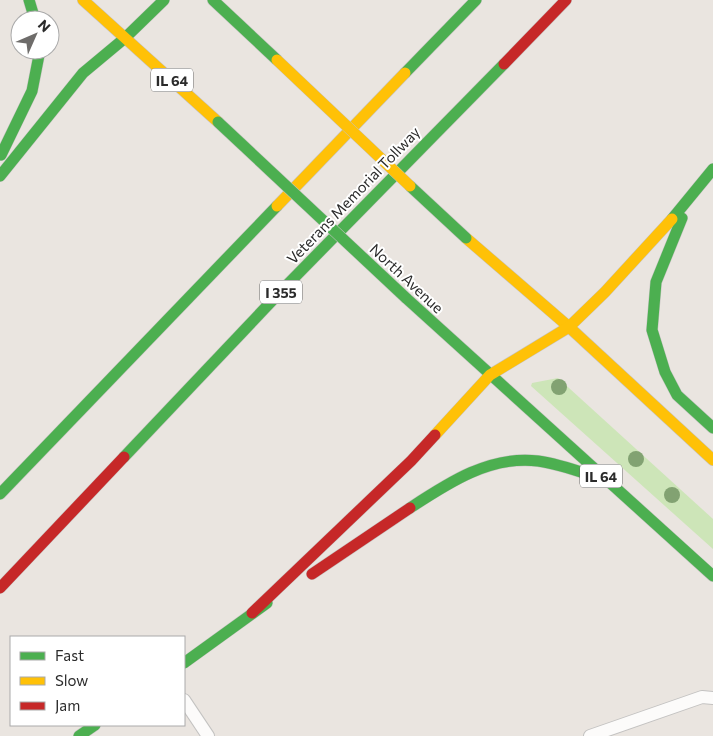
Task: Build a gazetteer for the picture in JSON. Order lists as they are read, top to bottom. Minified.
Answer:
{"streets":{"main road":["IL 64","Veterans Memorial Tollway","North Avenue","I 355"]},"legend":["Fast","Slow","Jam"],"north":"top right"}
